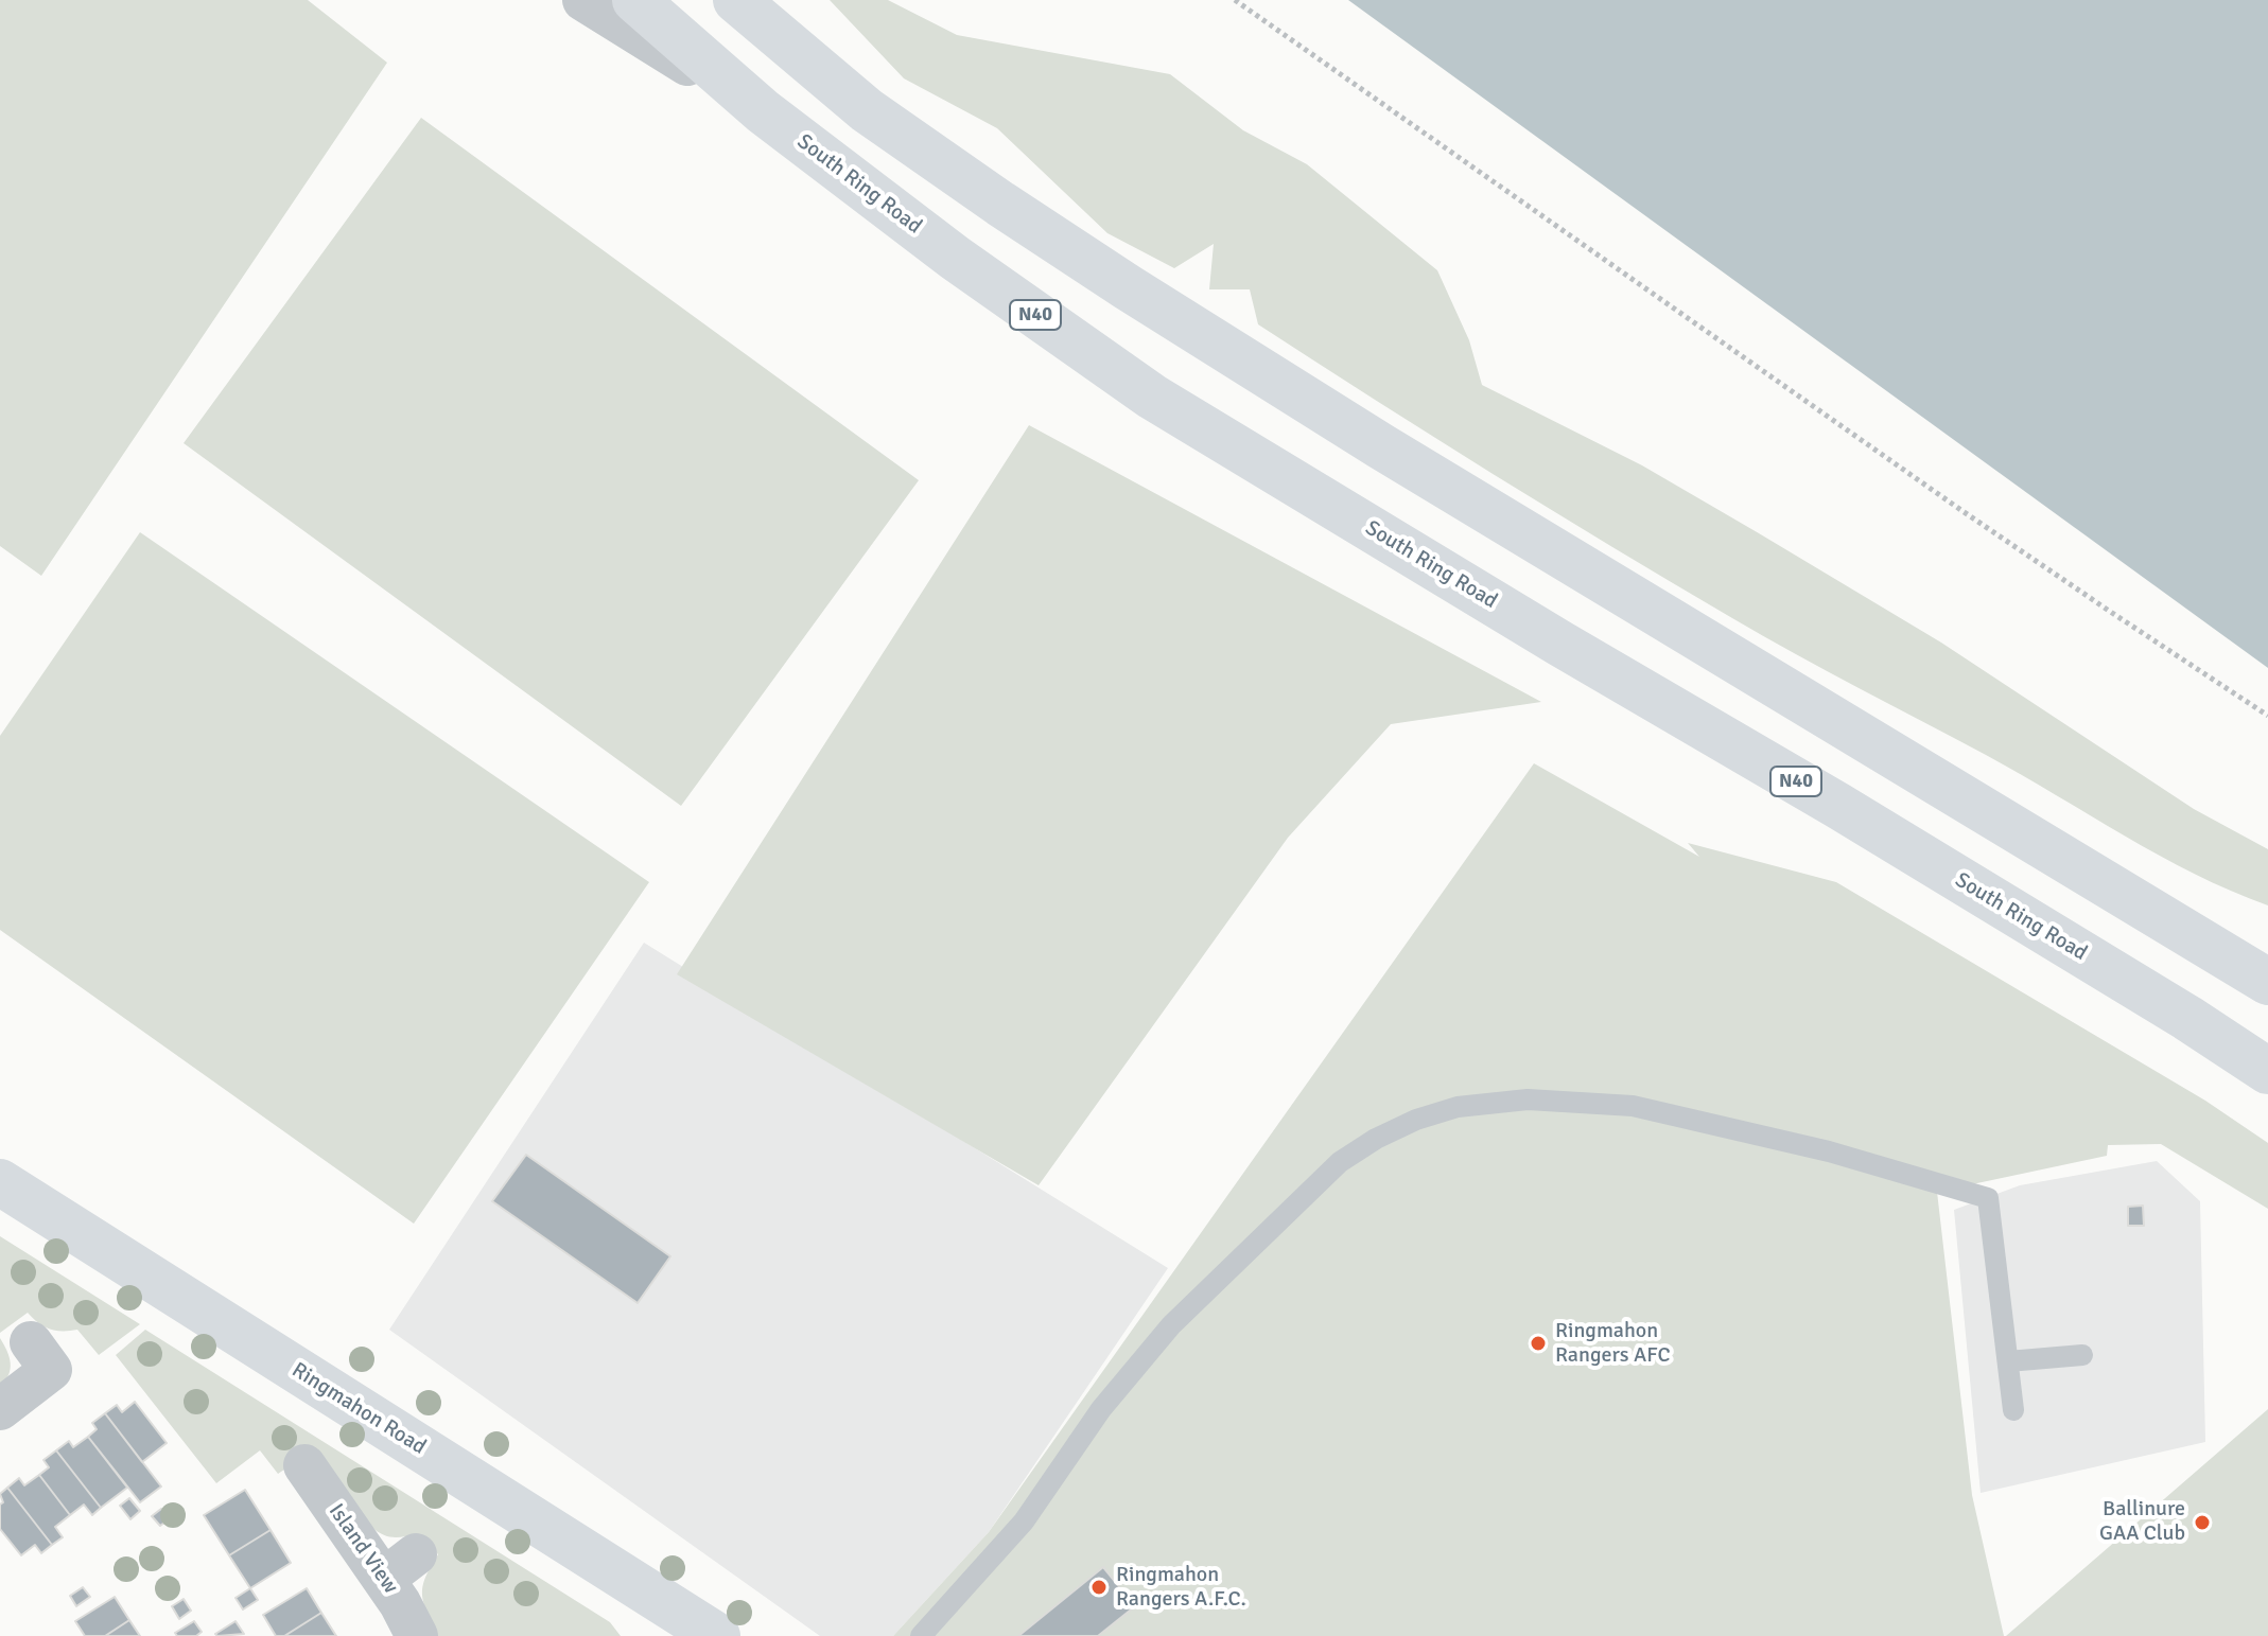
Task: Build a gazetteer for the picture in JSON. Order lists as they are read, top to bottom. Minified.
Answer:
{"streets":{"main road":["South Ring Road","N40","Ringmahon Road"],"street":["Island View"]},"places":["Ringmahon Rangers AFC","Ballinure GAA Club","Ringmahon Rangers A.F.C."]}
